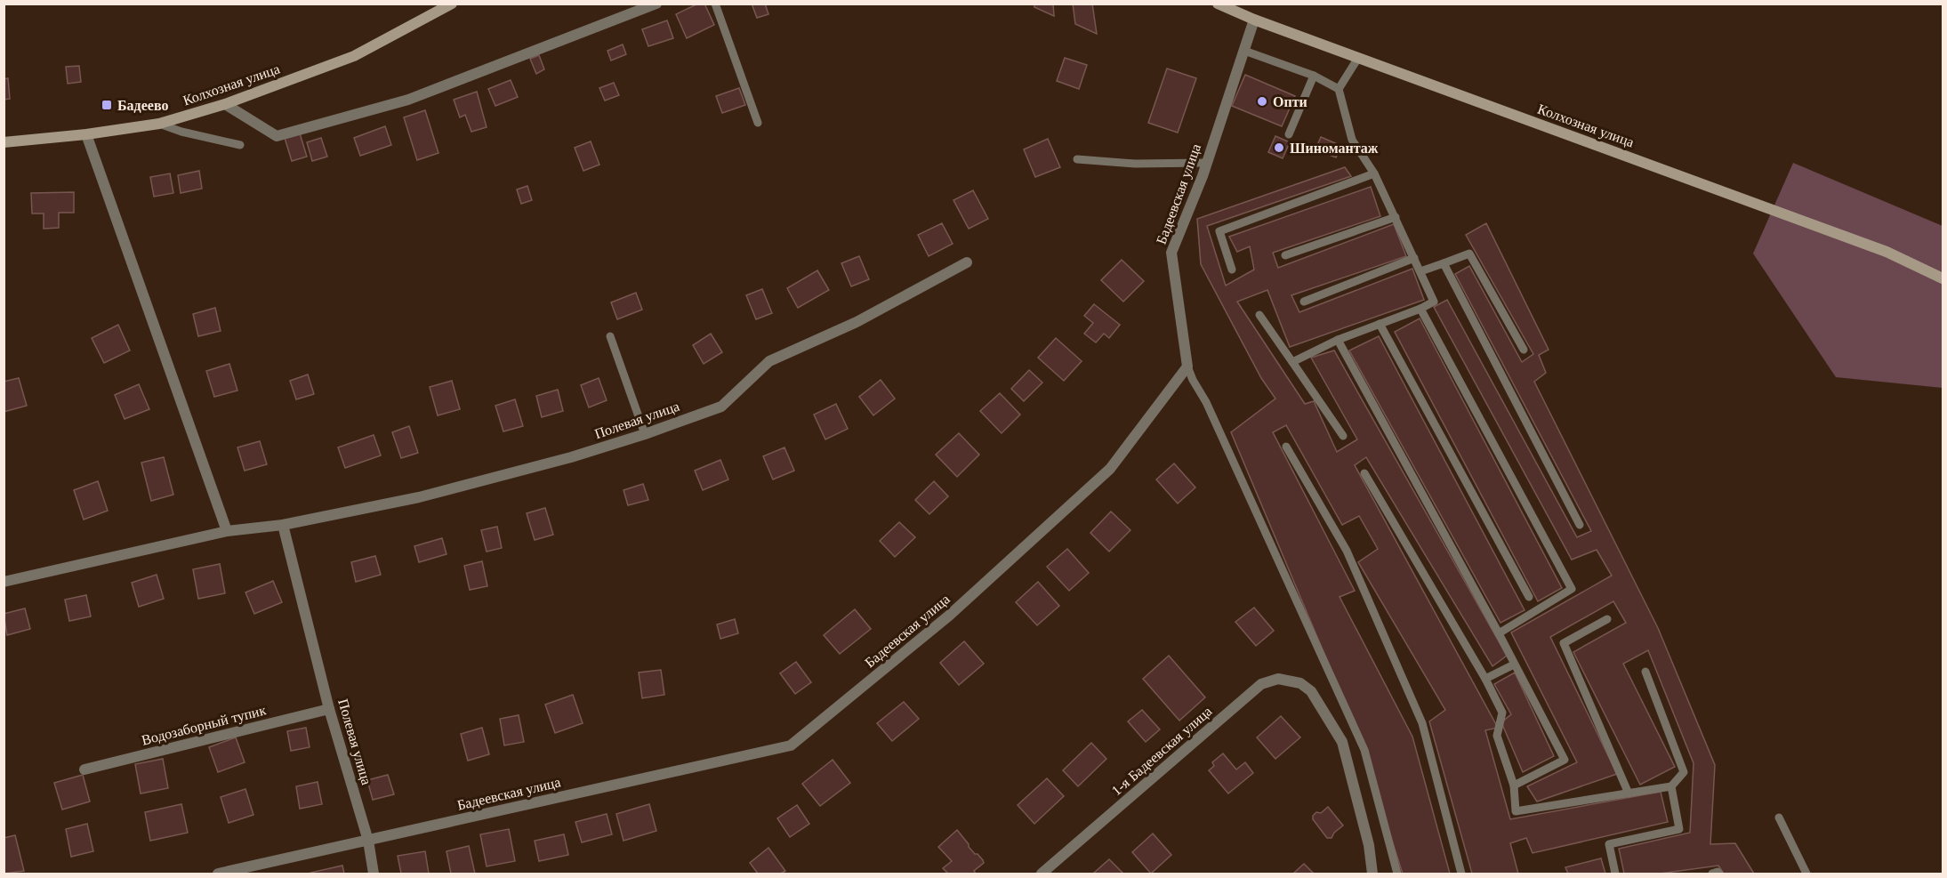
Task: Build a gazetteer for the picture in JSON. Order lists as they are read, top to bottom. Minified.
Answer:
{"streets":{"main road":["Колхозная улица"],"street":["Бадеевская улица","Полевая улица","Водозаборный тупик","1-я Бадеевская улица"]},"crossings":[["Колхозная улица","Бадеевская улица"],["Бадеевская улица","Полевая улица"],["Полевая улица","Водозаборный тупик"]],"places":{"other":["Опти","Шиномантаж"],"transit":["Бадеево"]}}
